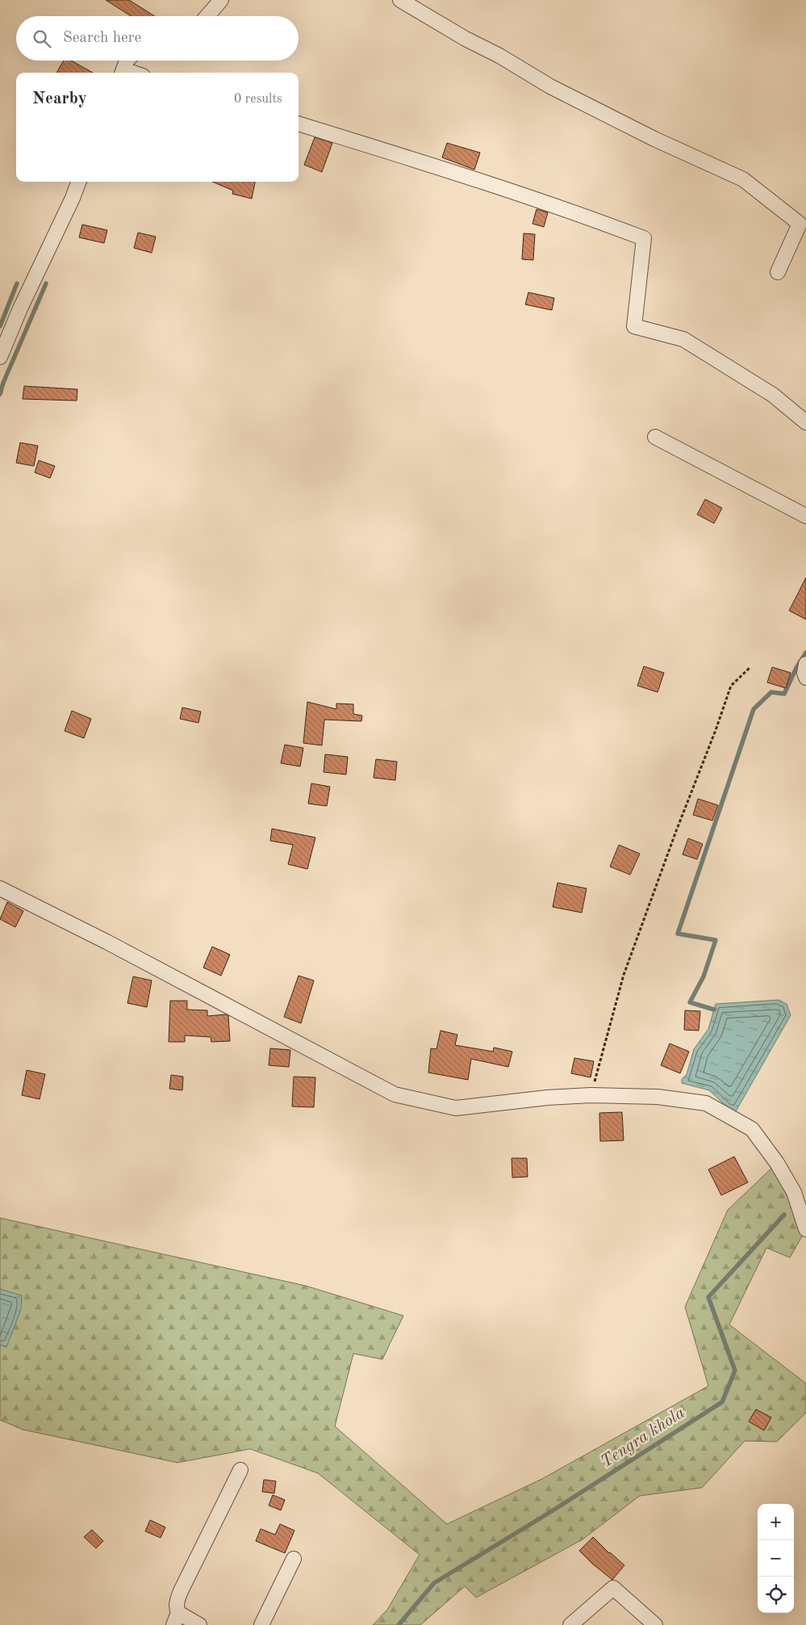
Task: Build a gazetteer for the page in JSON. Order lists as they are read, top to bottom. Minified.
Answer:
{"water":["Tengra khola"],"page":{"search":"Search here","heading":["Nearby","0 results"],"map_buttons":["+","−"]}}
